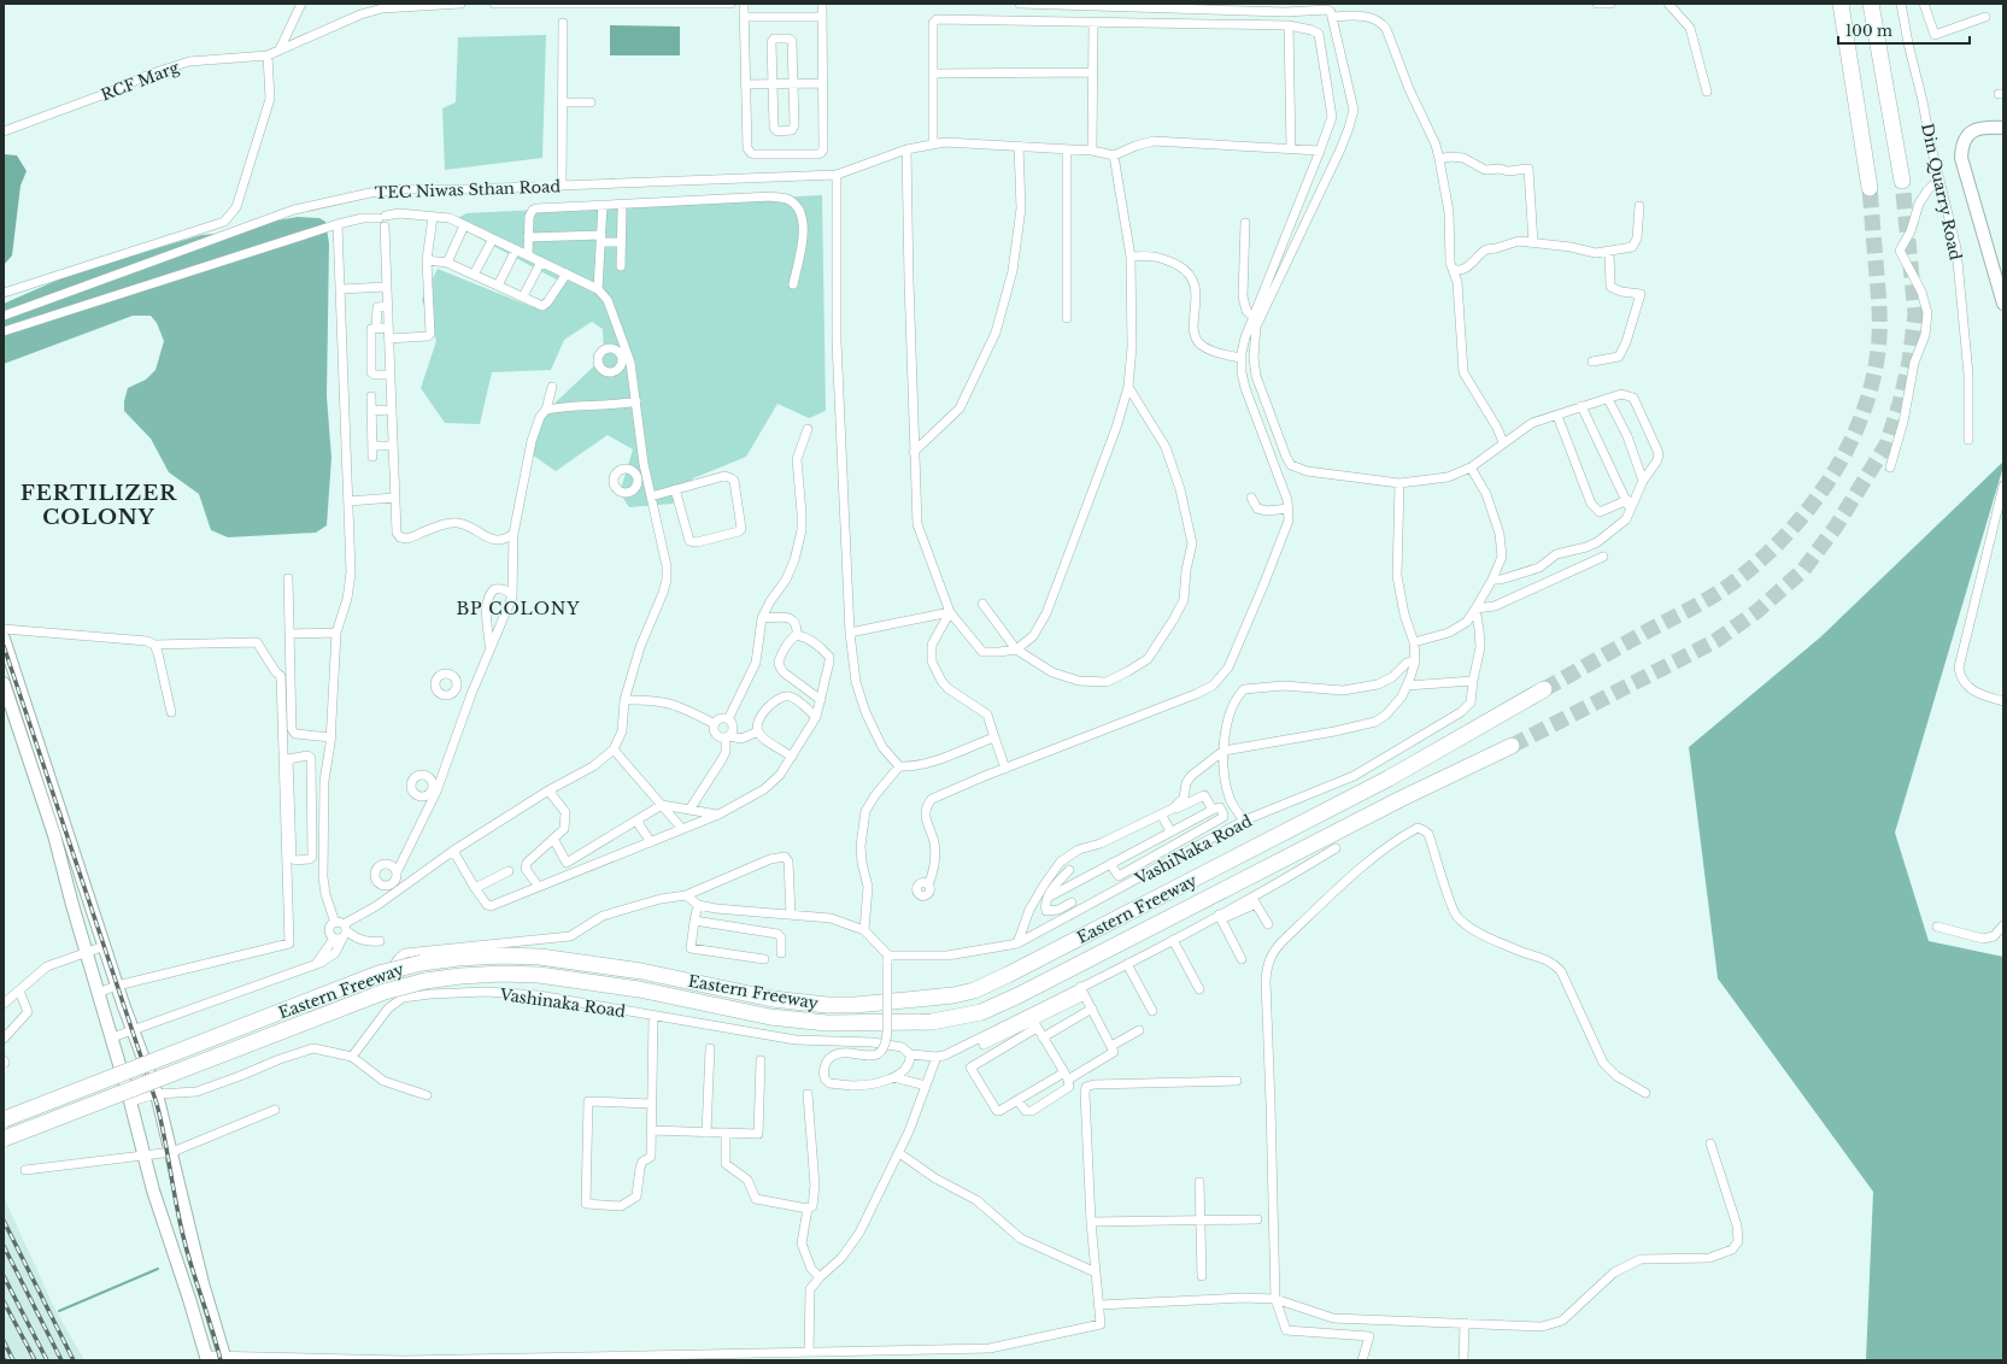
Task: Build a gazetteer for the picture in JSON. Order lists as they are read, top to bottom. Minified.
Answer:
{"streets":{"highway":["Eastern Freeway"],"street":["RCF Marg","TEC Niwas Sthan Road","Din Quarry Road","VashiNaka Road","Vashinaka Road"]},"districts":["FERTILIZER COLONY","BP COLONY"],"scale_bar":"100 m"}
